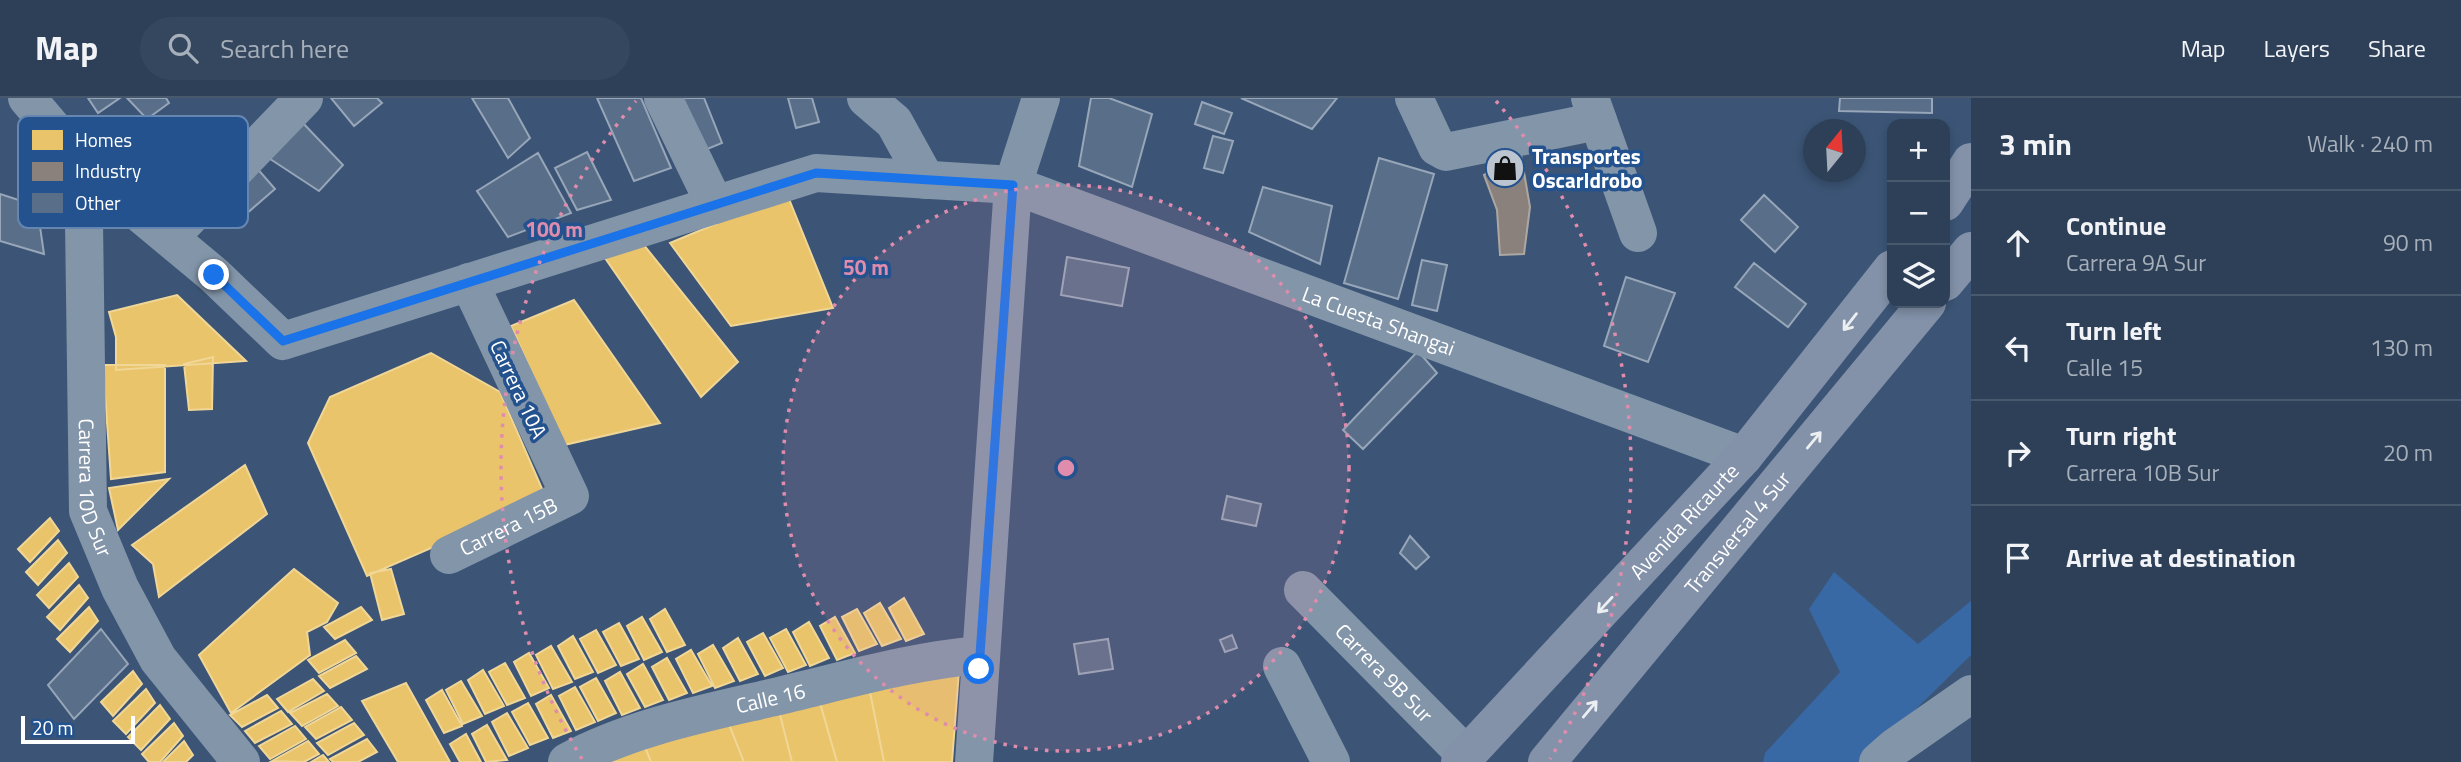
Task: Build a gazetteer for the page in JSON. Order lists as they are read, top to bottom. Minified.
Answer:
{"streets":{"main road":["Avenida Ricaurte","Transversal 4 Sur"],"street":["La Cuesta Shangai","Carrera 10A","Carrera 10D Sur","Carrera 15B","Carrera 9B Sur","Calle 16"]},"crossings":[["La Cuesta Shangai","Carrera 10A"],["La Cuesta Shangai","Avenida Ricaurte"],["Carrera 10A","Carrera 15B"],["Avenida Ricaurte","Carrera 9B Sur"]],"one_way":["Avenida Ricaurte","Transversal 4 Sur"],"places":{"shop":["Transportes OscarIdrobo"]},"legend":["Homes","Industry","Other"],"scale_bar":"20 m","north":"top","page":{"header":"Map","search":"Search here","nav":["Map","Layers","Share"],"heading":["3 min","Walk · 240 m"],"map_buttons":["+","−"],"list":[["Continue","Carrera 9A Sur","90 m"],["Turn left","Calle 15","130 m"],["Turn right","Carrera 10B Sur","20 m"],"Arrive at destination"],"scale":"20 m"},"rings":["100 m","50 m"]}
